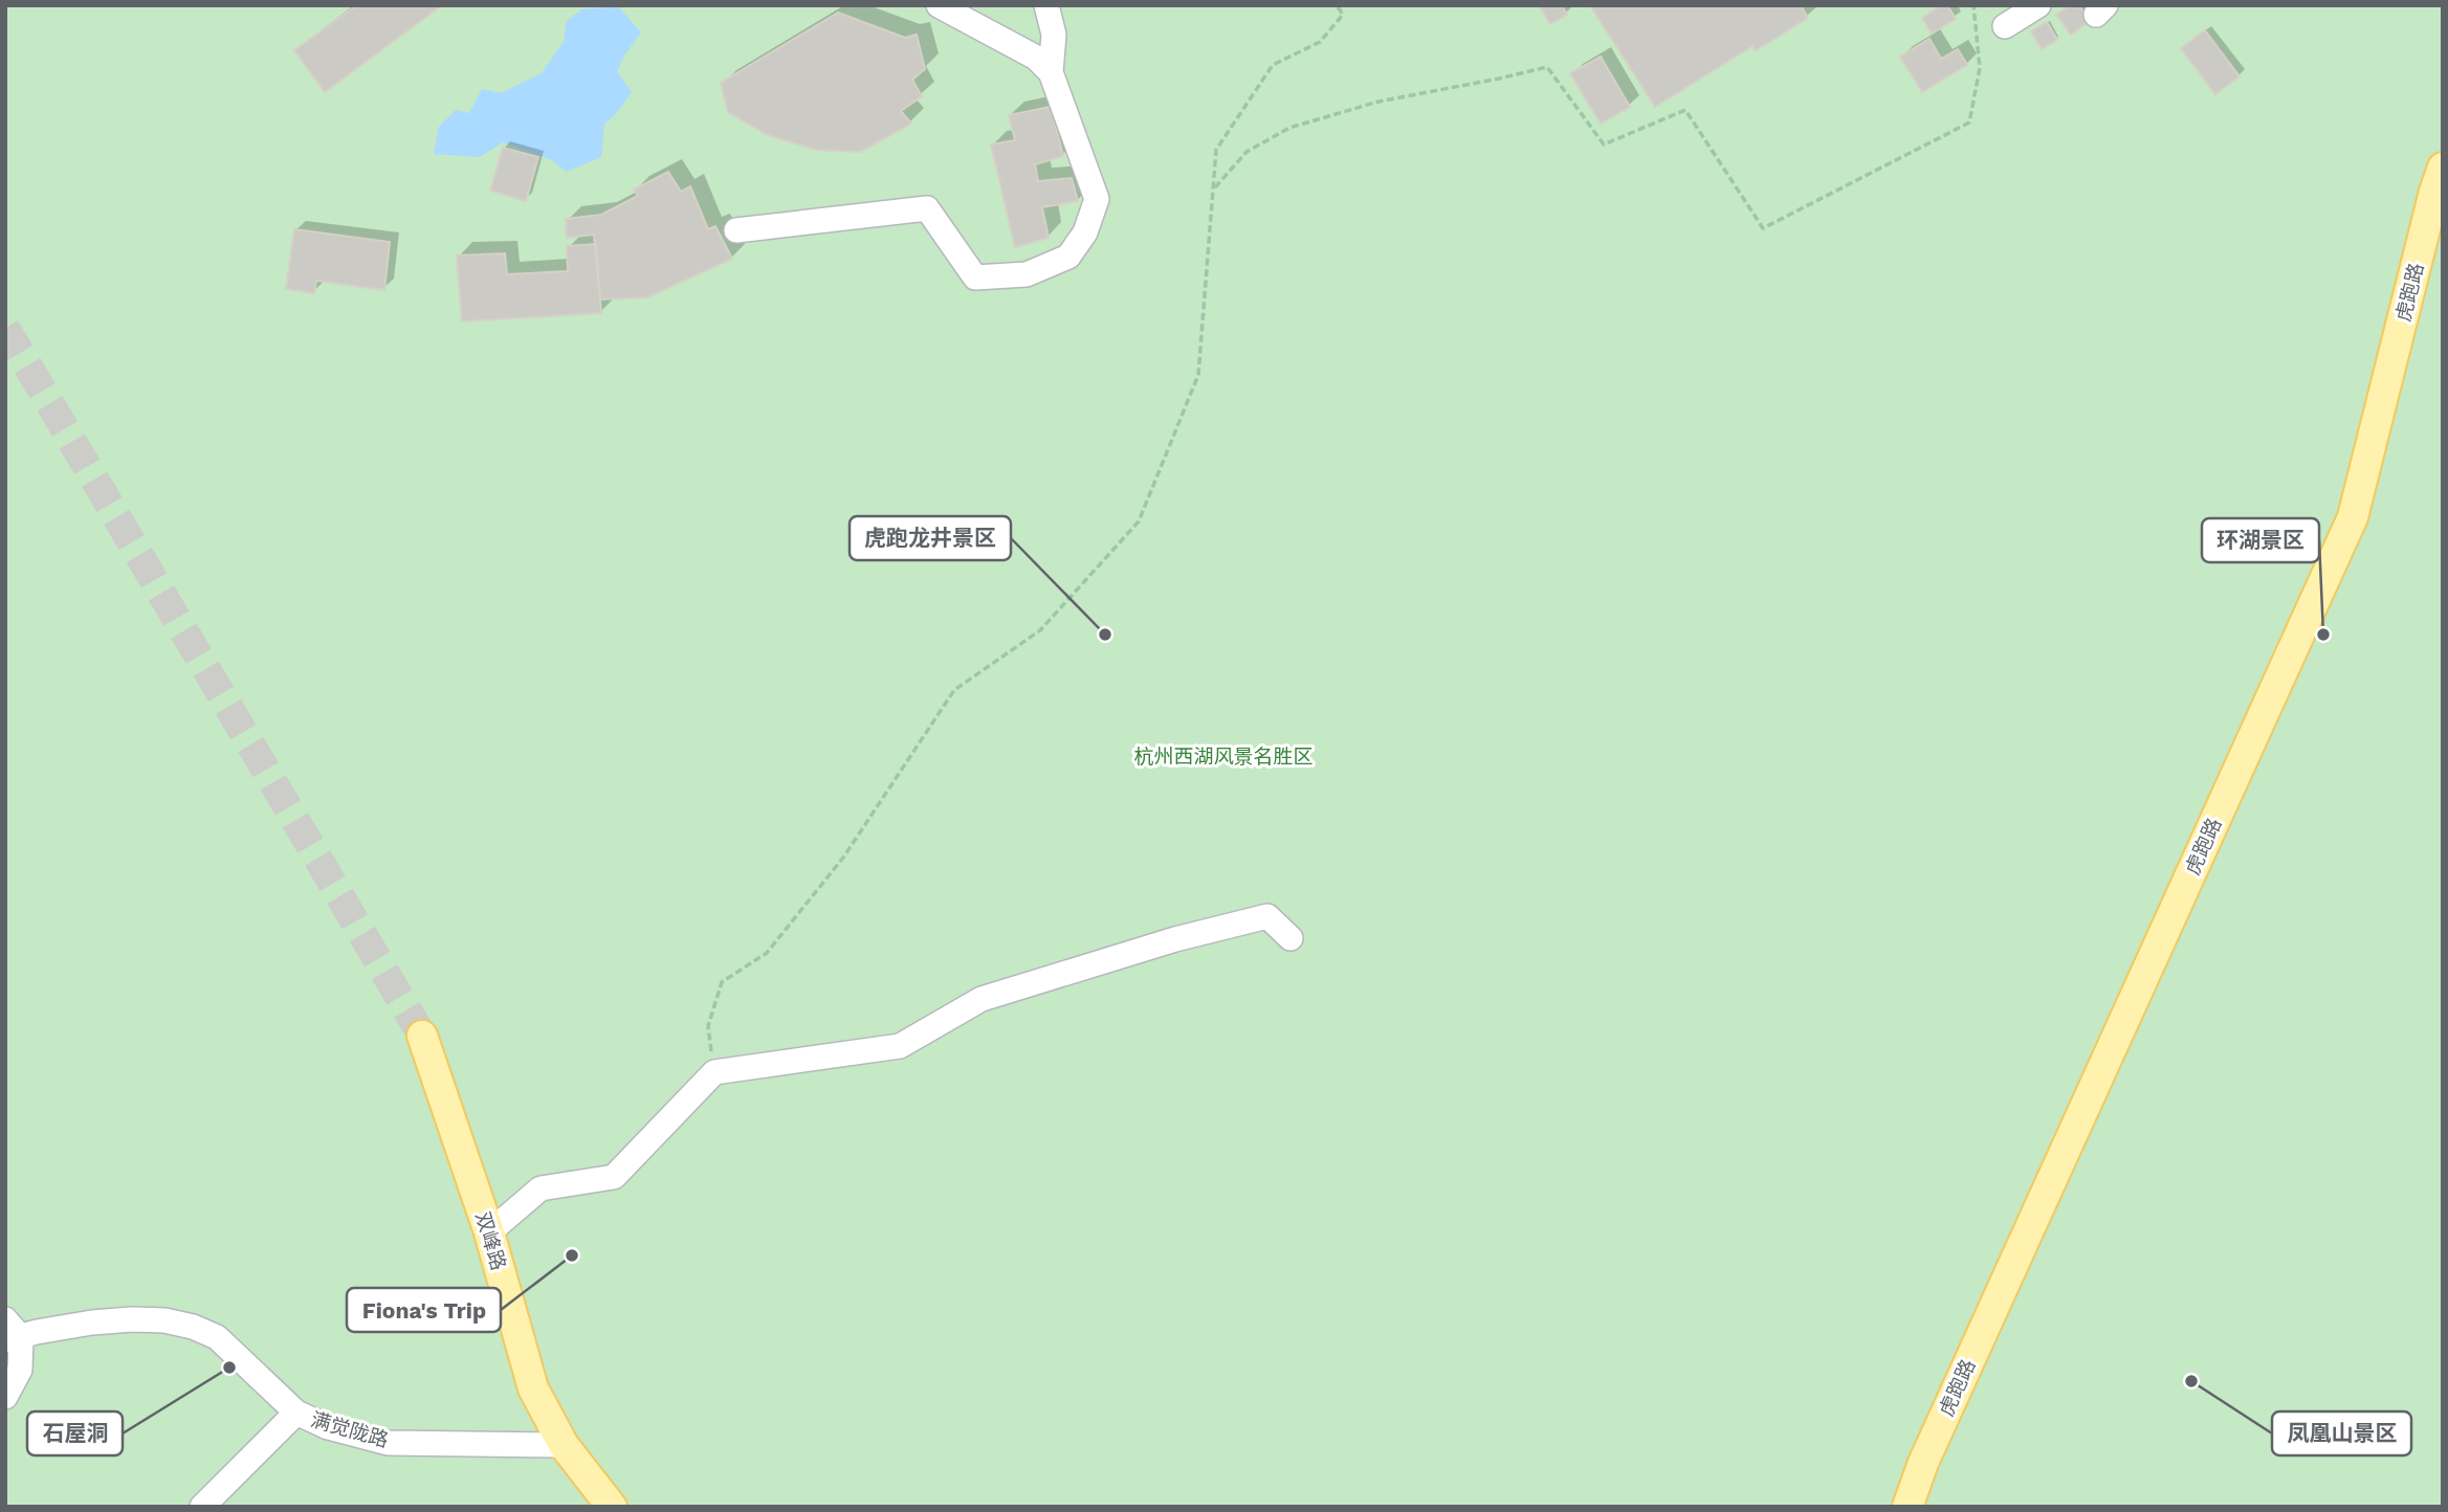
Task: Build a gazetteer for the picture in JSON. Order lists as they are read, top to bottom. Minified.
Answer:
{"streets":{"main road":["虎跑路","双峰路"],"street":["满觉陇路"]},"crossings":[["双峰路","满觉陇路"]],"parks":["杭州西湖风景名胜区"],"places":["虎跑龙井景区","环湖景区","Fiona's Trip","石屋洞","凤凰山景区"]}
